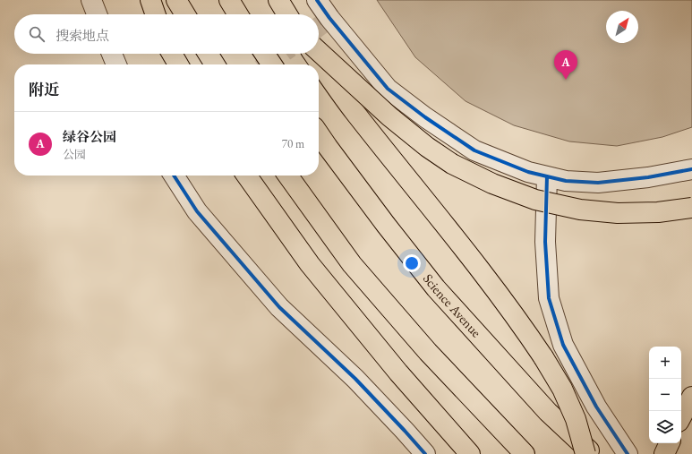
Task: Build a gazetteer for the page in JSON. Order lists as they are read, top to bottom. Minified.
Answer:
{"streets":{"main road":["Science Avenue"]},"north":"top right","page":{"search":"搜索地点","pins":"A","heading":"附近","list":[{"mark":"A","name":"绿谷公园","note":"公园","value":"70 m"}],"map_buttons":["+","−"]}}
